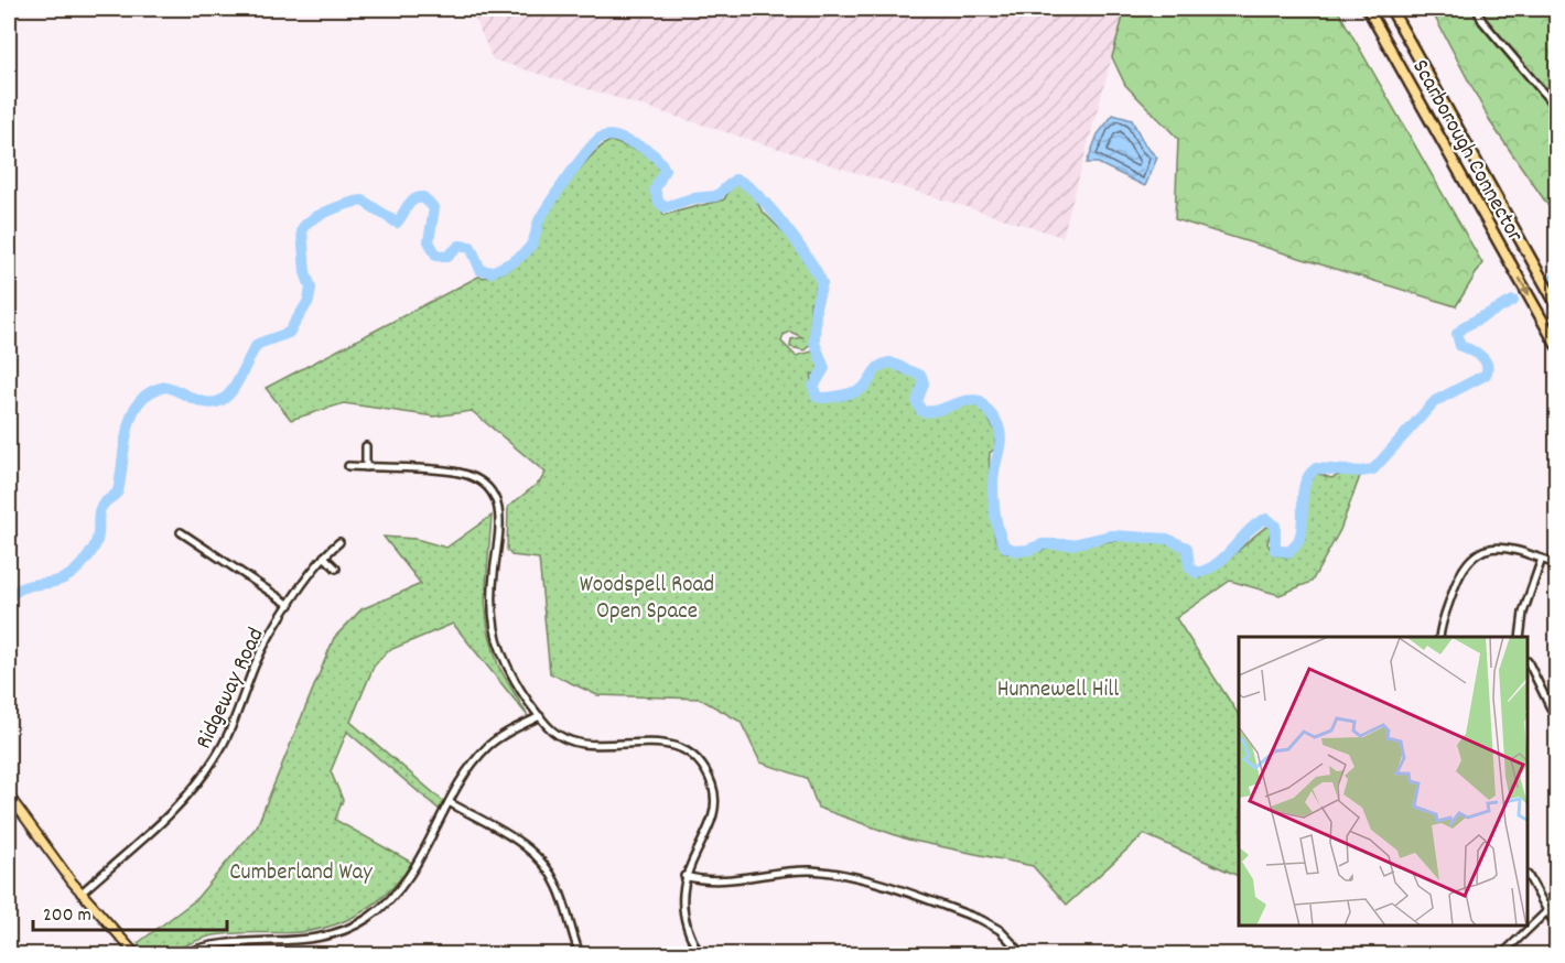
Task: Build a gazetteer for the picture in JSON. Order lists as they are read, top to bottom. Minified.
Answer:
{"streets":{"highway":["Scarborough Connector"],"street":["Ridgeway Road"]},"parks":["Woodspell Road Open Space","Hunnewell Hill","Cumberland Way"],"scale_bar":"200 m"}
